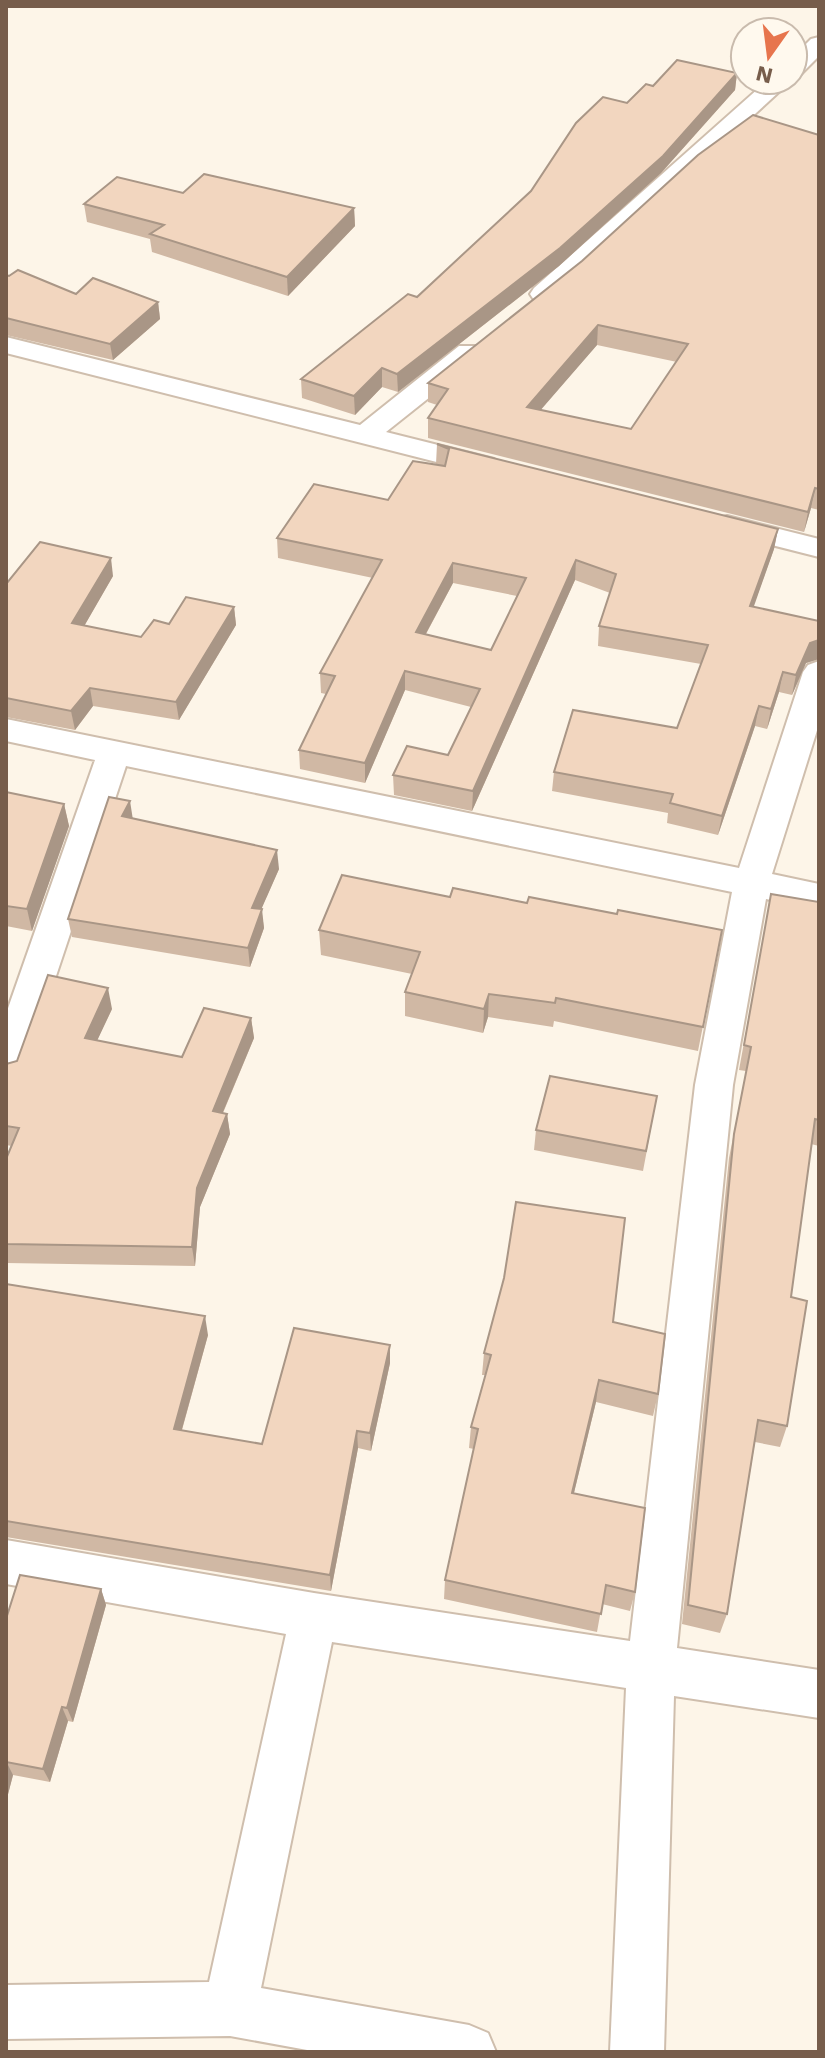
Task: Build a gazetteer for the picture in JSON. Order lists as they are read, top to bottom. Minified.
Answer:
{"north":"bottom"}
